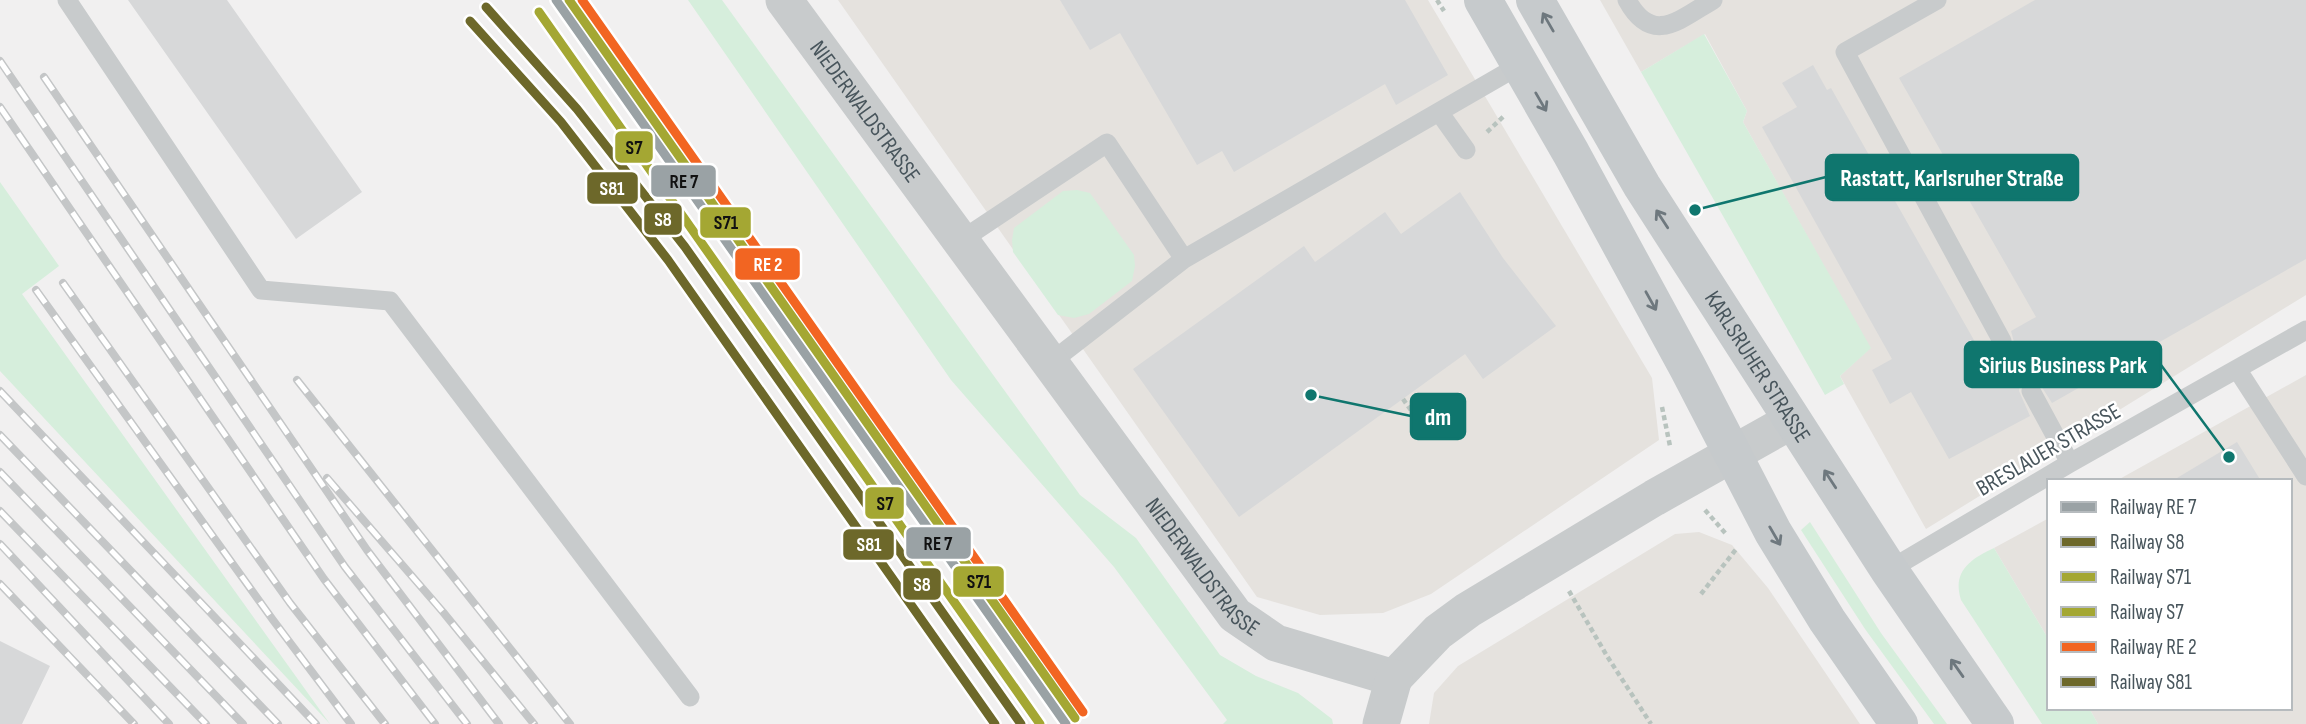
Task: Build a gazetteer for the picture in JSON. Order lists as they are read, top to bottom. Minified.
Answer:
{"streets":{"main road":["KARLSRUHER STRASSE"],"street":["NIEDERWALDSTRASSE"],"lane":["BRESLAUER STRASSE"]},"crossings":[["KARLSRUHER STRASSE","BRESLAUER STRASSE"]],"places":["Rastatt, Karlsruher Straße","dm","Sirius Business Park"],"lines":["rail line S71","rail line S8","rail line S7","rail line S81"],"legend":["Railway RE 7","Railway S8","Railway S71","Railway S7","Railway RE 2","Railway S81"]}
